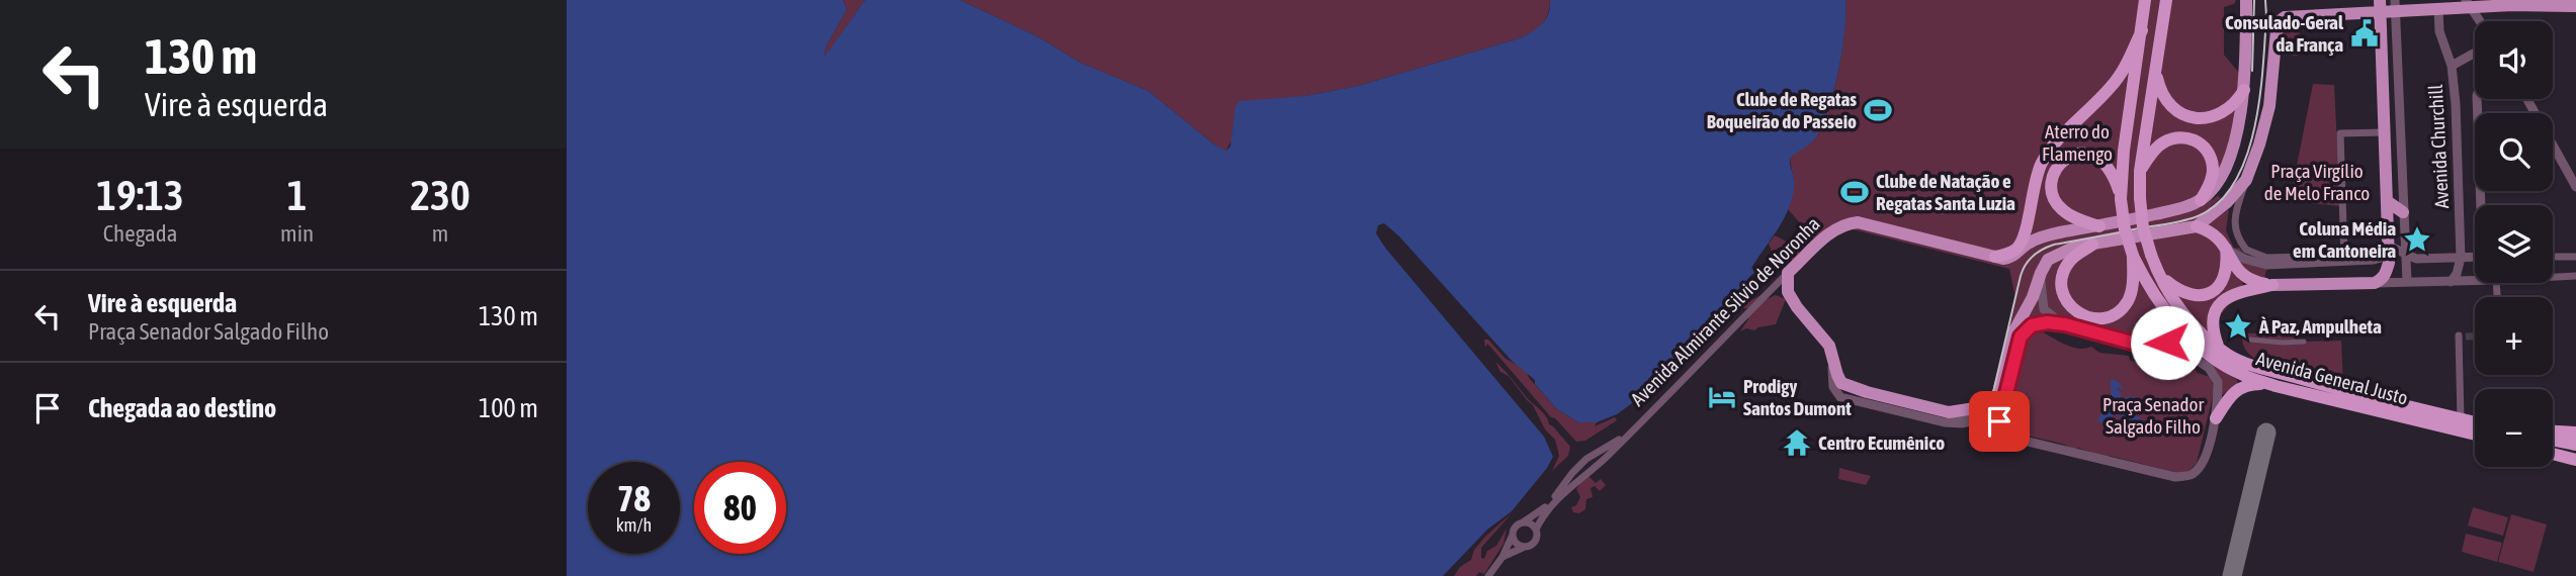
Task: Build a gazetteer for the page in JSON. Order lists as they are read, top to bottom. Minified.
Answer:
{"streets":{"highway":["Avenida General Justo"],"main road":["Avenida Almirante Silvio de Noronha"],"street":["Avenida Churchill"]},"parks":["Aterro do Flamengo","Praça Virgílio de Melo Franco","Praça Senador Salgado Filho"],"places":{"public building":["Consulado-Geral da França"],"sports":["Clube de Regatas Boqueirão do Passeio","Clube de Natação e Regatas Santa Luzia"],"place":["Coluna Média em Cantoneira","À Paz, Ampulheta"],"hotel":["Prodigy Santos Dumont"],"temple":["Centro Ecumênico"]},"page":{"turn":["130 m","Vire à esquerda"],"map_buttons":["+","−"],"eta":["19:13","Chegada","1","min","230","m"],"list":[{"name":"Vire à esquerda","note":"Praça Senador Salgado Filho","value":"130 m"},{"name":"Chegada ao destino","value":"100 m"}],"speed":"78 km/h","limit":"80"}}
